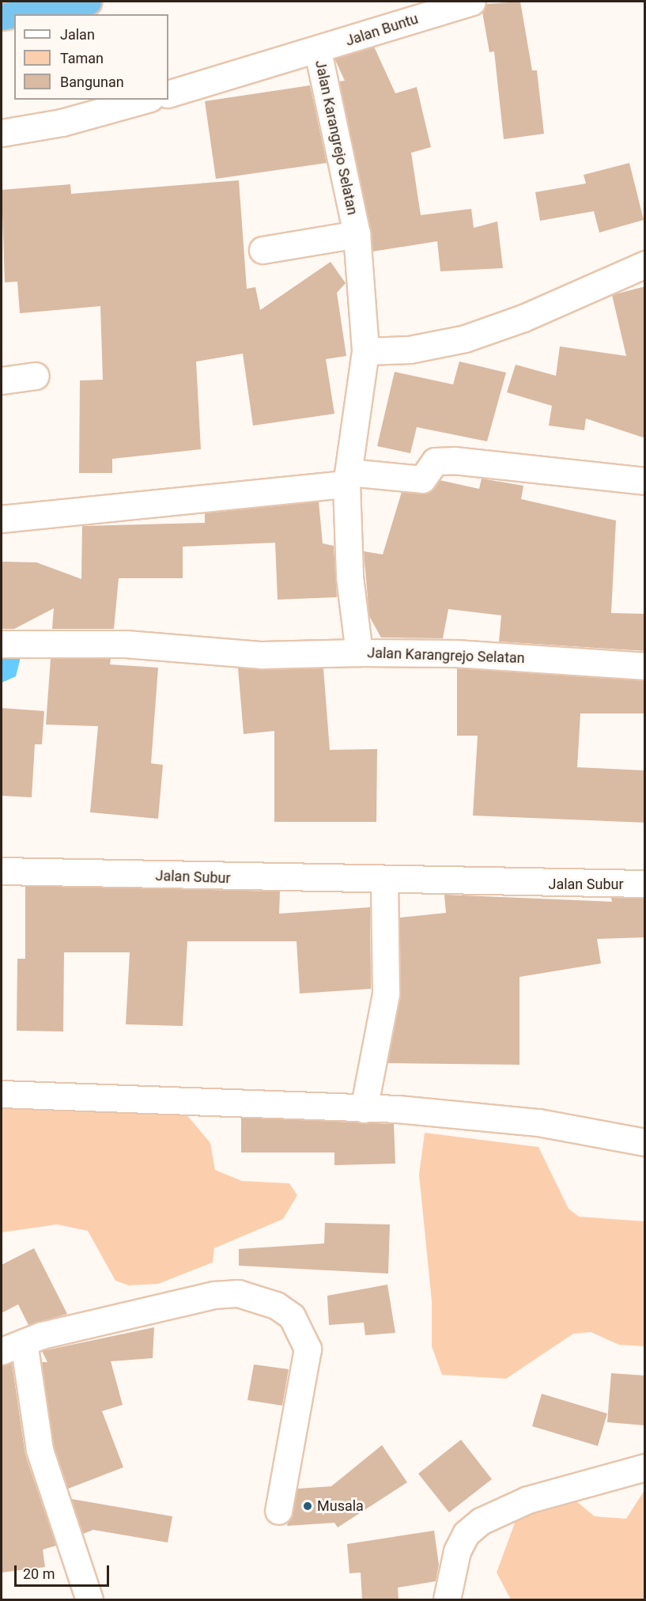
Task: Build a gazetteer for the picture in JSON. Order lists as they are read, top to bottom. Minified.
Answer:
{"streets":{"street":["Jalan Buntu","Jalan Karangrejo Selatan","Jalan Subur"]},"crossings":[["Jalan Buntu","Jalan Karangrejo Selatan"]],"places":["Musala"],"legend":["Jalan","Taman","Bangunan"],"scale_bar":"20 m"}
